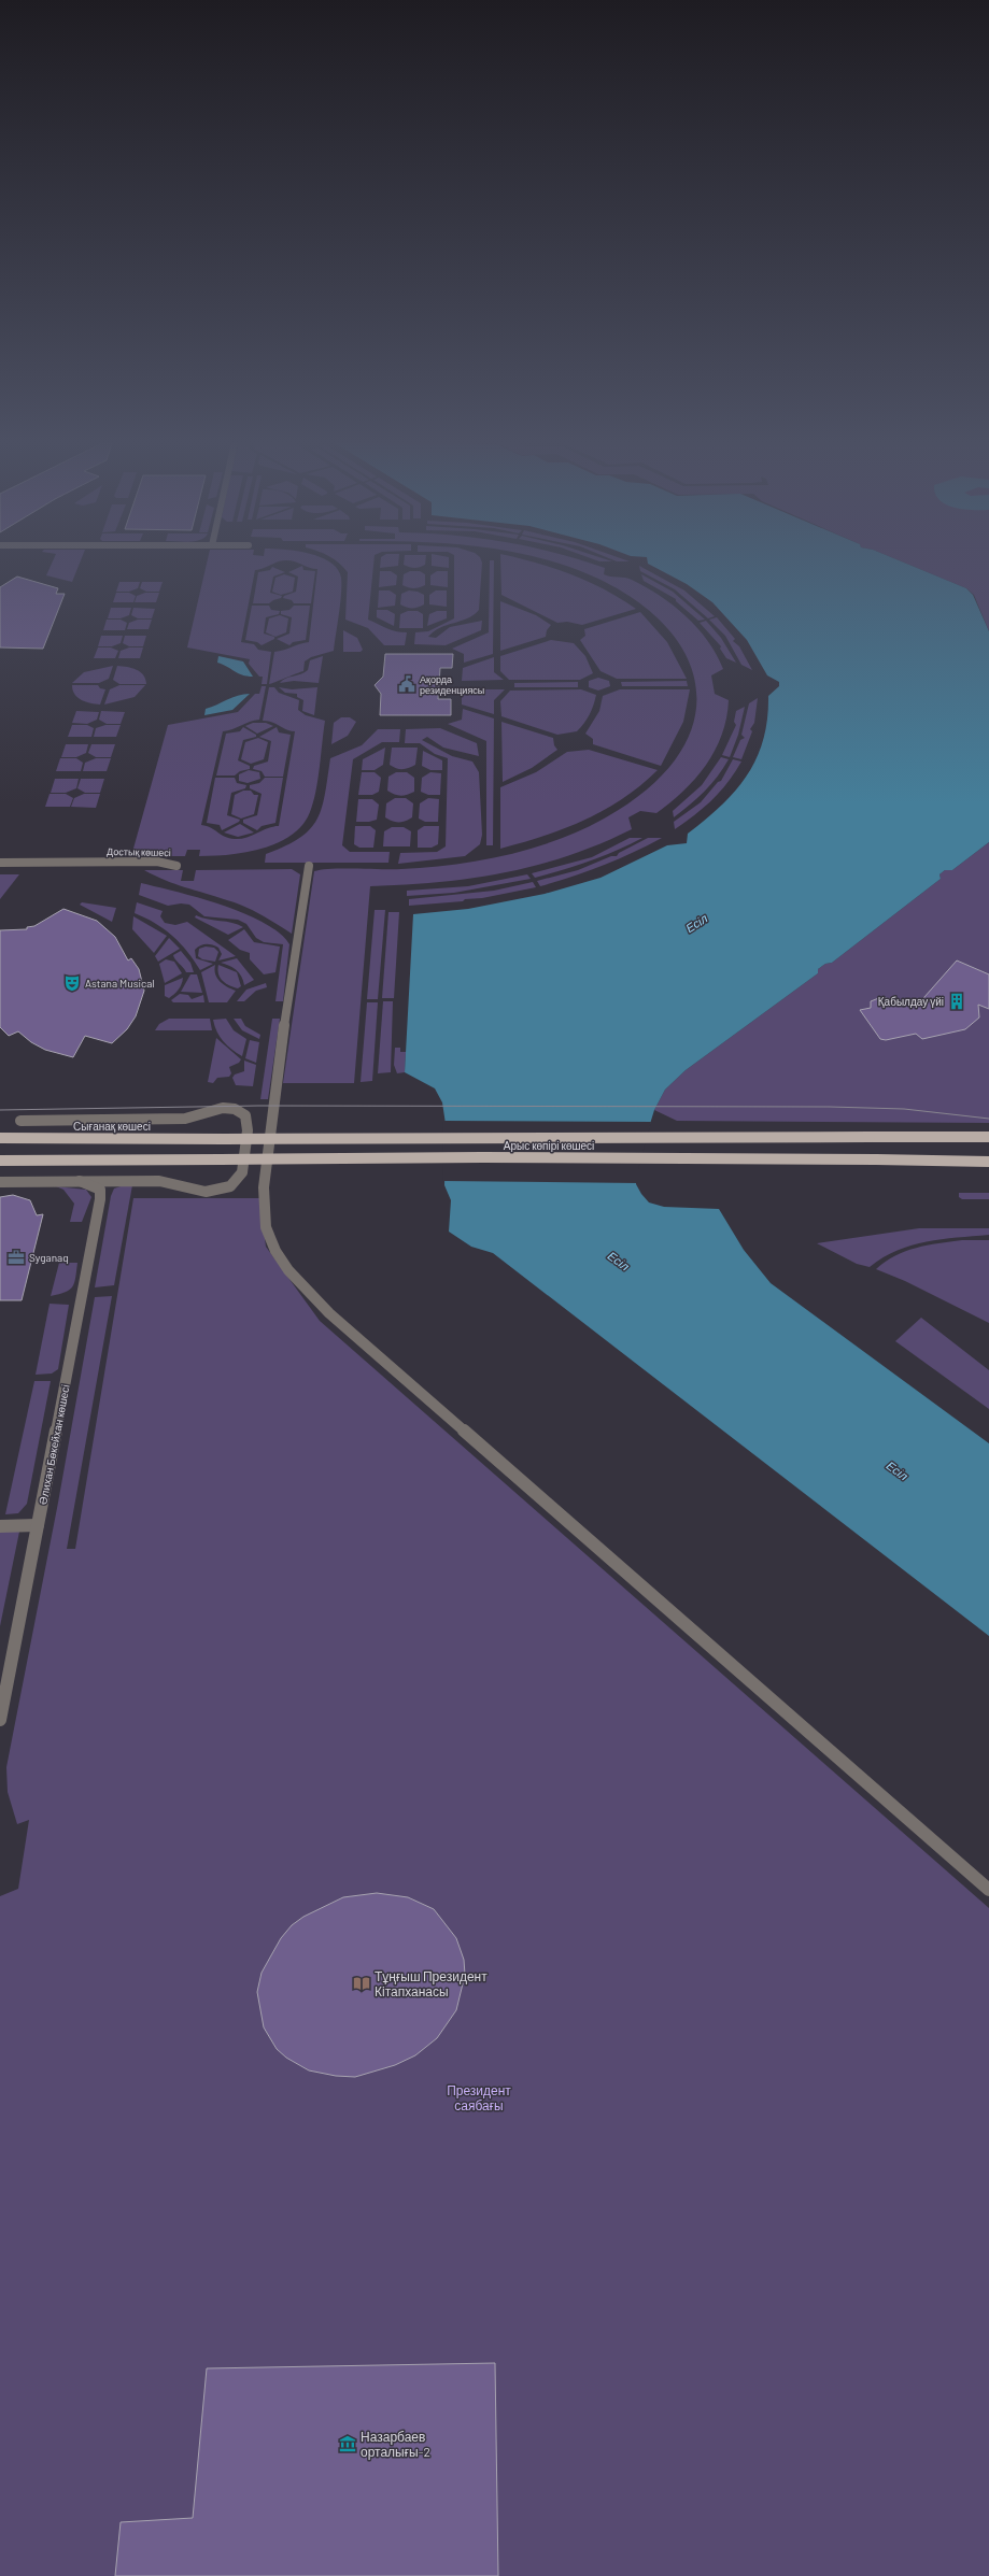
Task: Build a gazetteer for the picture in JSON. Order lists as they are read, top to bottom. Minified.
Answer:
{"streets":{"main road":["Сығанақ көшесі","Арыс көпірі көшесі"],"street":["Достық көшесі","Әлихан Бөкейхан көшесі"]},"crossings":[["Сығанақ көшесі","Арыс көпірі көшесі"]],"water":["Есіл"],"parks":["Президент саябағы"],"places":{"public building":["Ақорда резиденциясы"],"theatre":["Astana Musical"],"building":["Қабылдау үйі"],"office":["Syganaq"],"library":["Тұңғыш Президент Кітапханасы"],"museum":["Назарбаев орталығы-2"]}}
